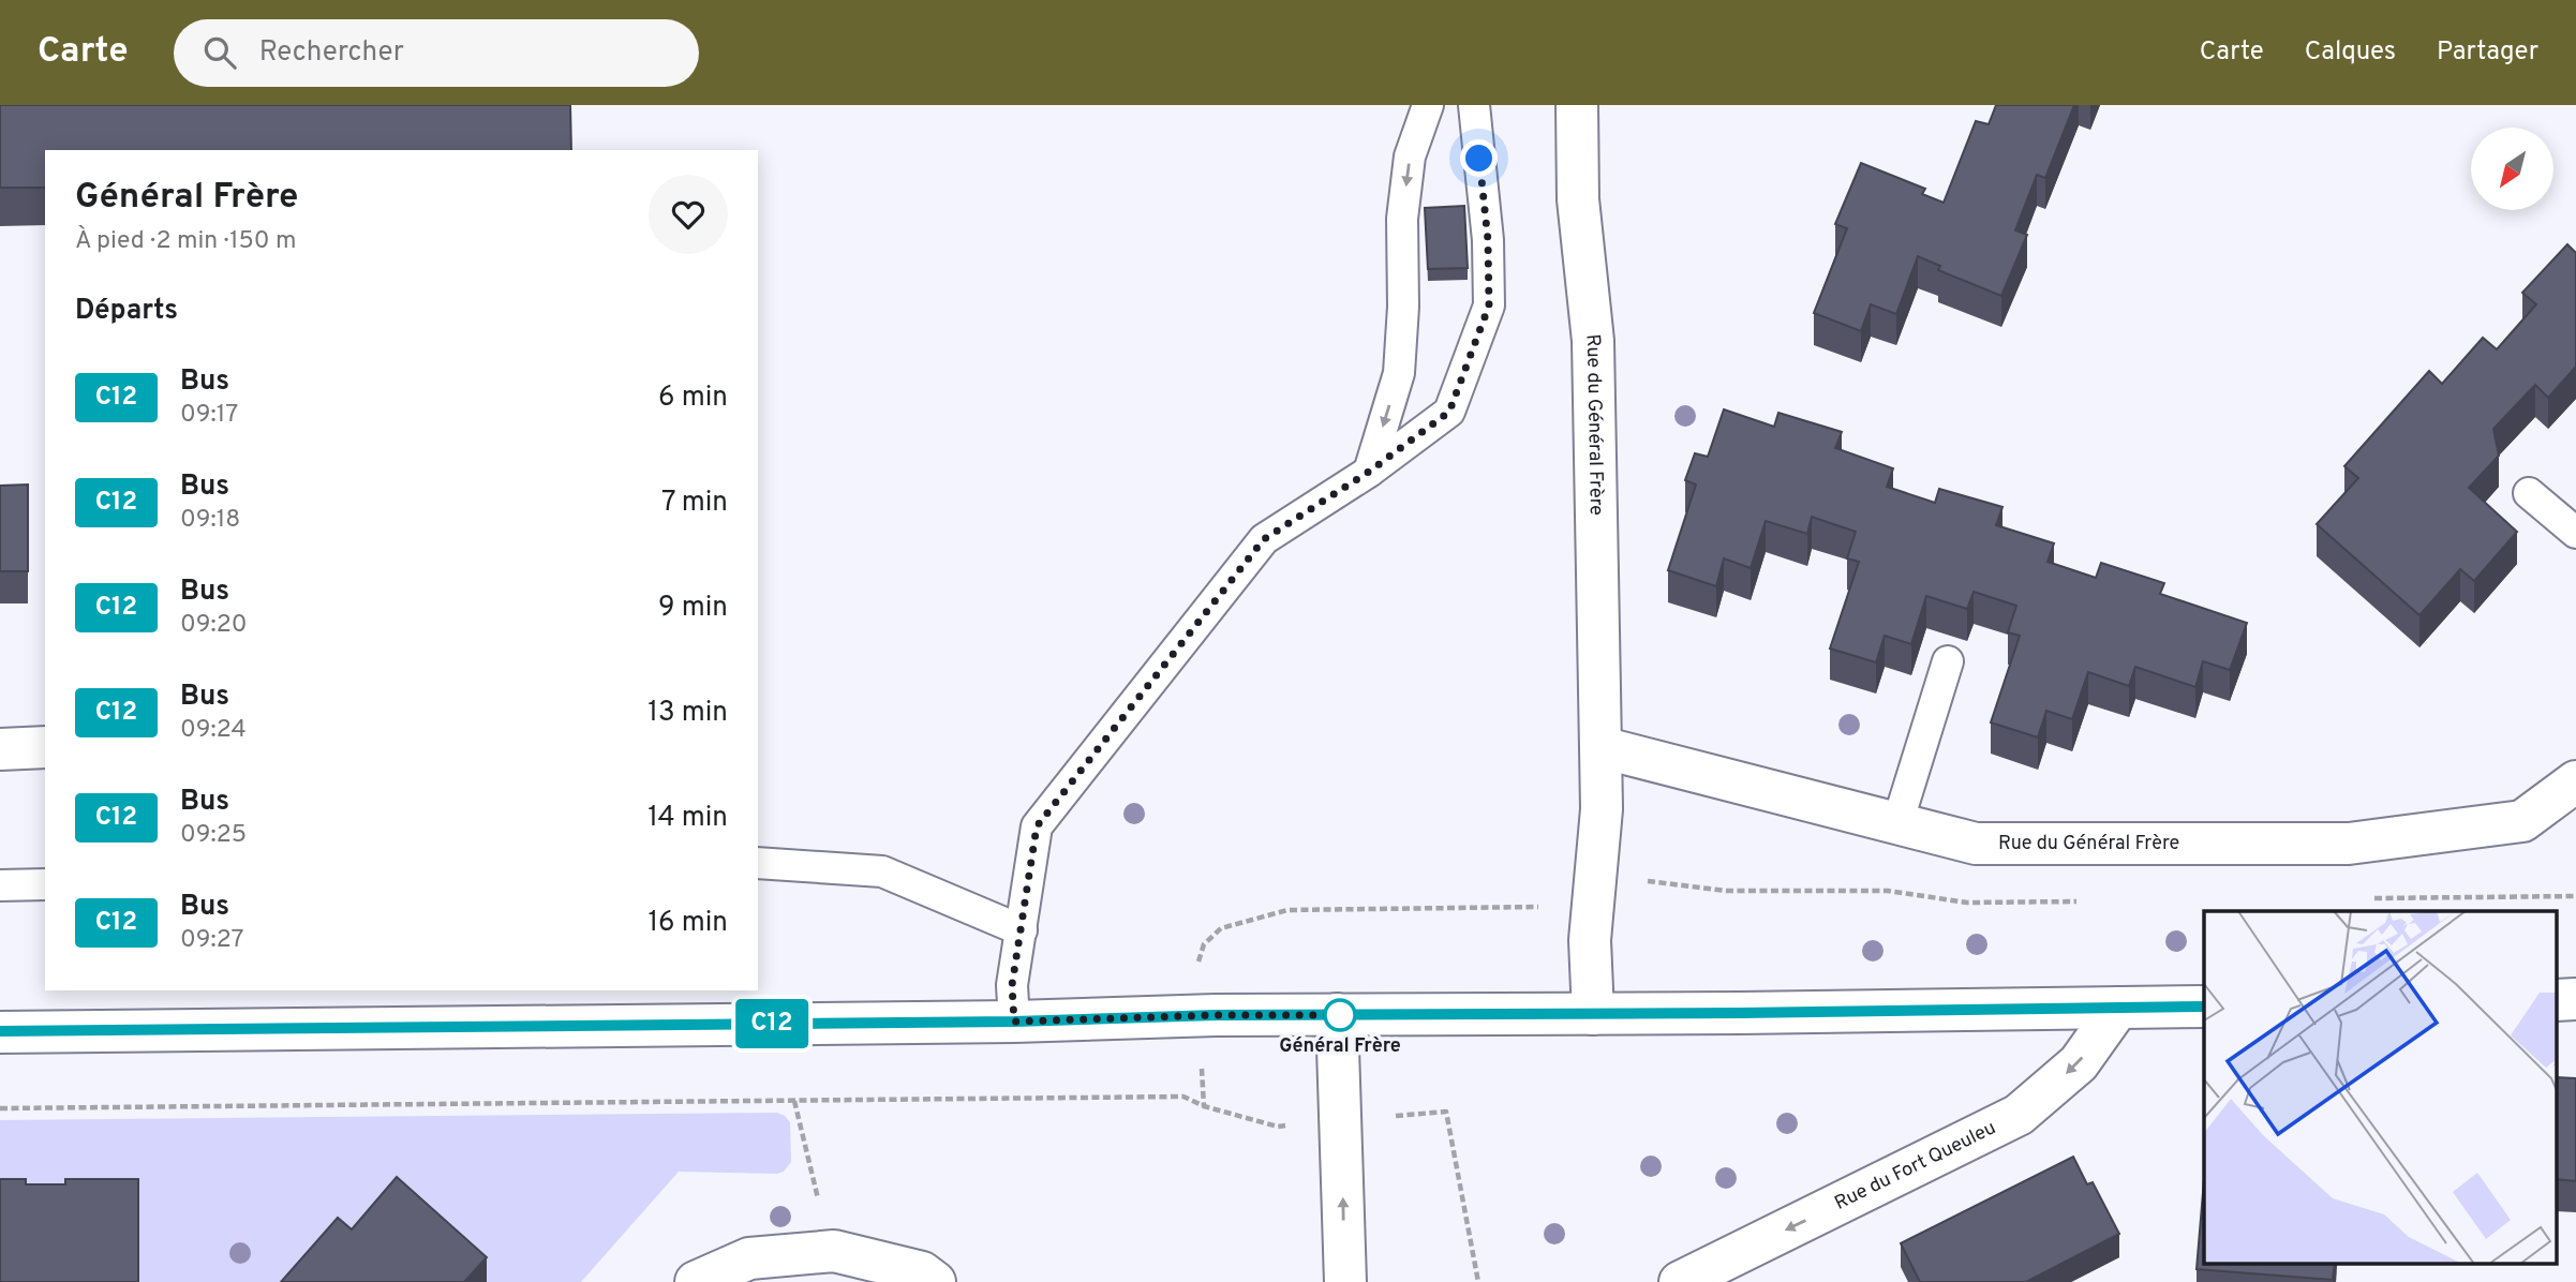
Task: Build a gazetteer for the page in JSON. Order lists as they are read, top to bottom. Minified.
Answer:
{"streets":{"street":["Rue du Général Frère","Rue du Fort Queuleu"]},"one_way":["Rue du Fort Queuleu"],"places":["Général Frère"],"lines":["bus line C12"],"north":"bottom left","page":{"header":"Carte","search":"Rechercher","nav":["Carte","Calques","Partager"],"on_map":"C12","heading":[["Général Frère","À pied · 2 min · 150 m"],"Départs"],"list":[{"mark":"C12","name":"Bus","note":"09:17","value":"6 min"},{"mark":"C12","name":"Bus","note":"09:18","value":"7 min"},{"mark":"C12","name":"Bus","note":"09:20","value":"9 min"},{"mark":"C12","name":"Bus","note":"09:24","value":"13 min"},{"mark":"C12","name":"Bus","note":"09:25","value":"14 min"},{"mark":"C12","name":"Bus","note":"09:27","value":"16 min"}]}}
